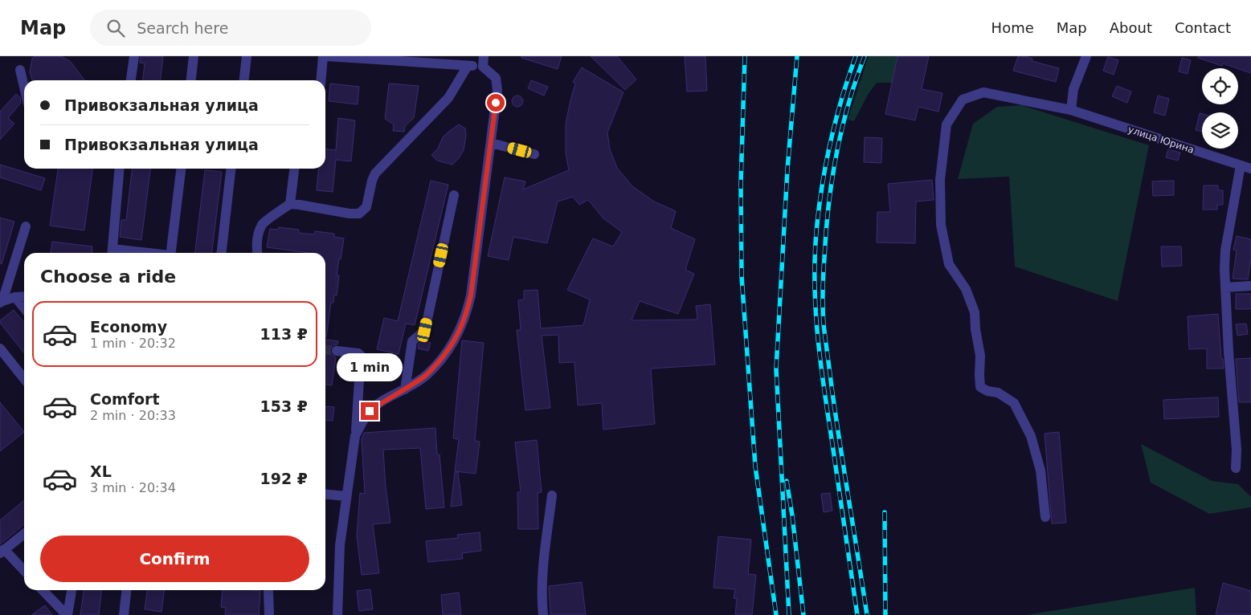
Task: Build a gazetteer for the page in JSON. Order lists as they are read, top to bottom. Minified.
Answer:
{"streets":{"street":["улица Юрина"]},"page":{"header":"Map","search":"Search here","nav":["Home","Map","About","Contact"],"banner":["Привокзальная улица","Привокзальная улица"],"heading":"Choose a ride","list":[{"name":"Economy","note":"1 min · 20:32","value":"113 ₽"},{"name":"Comfort","note":"2 min · 20:33","value":"153 ₽"},{"name":"XL","note":"3 min · 20:34","value":"192 ₽"}],"bubble":"1 min","buttons":"Confirm"}}
